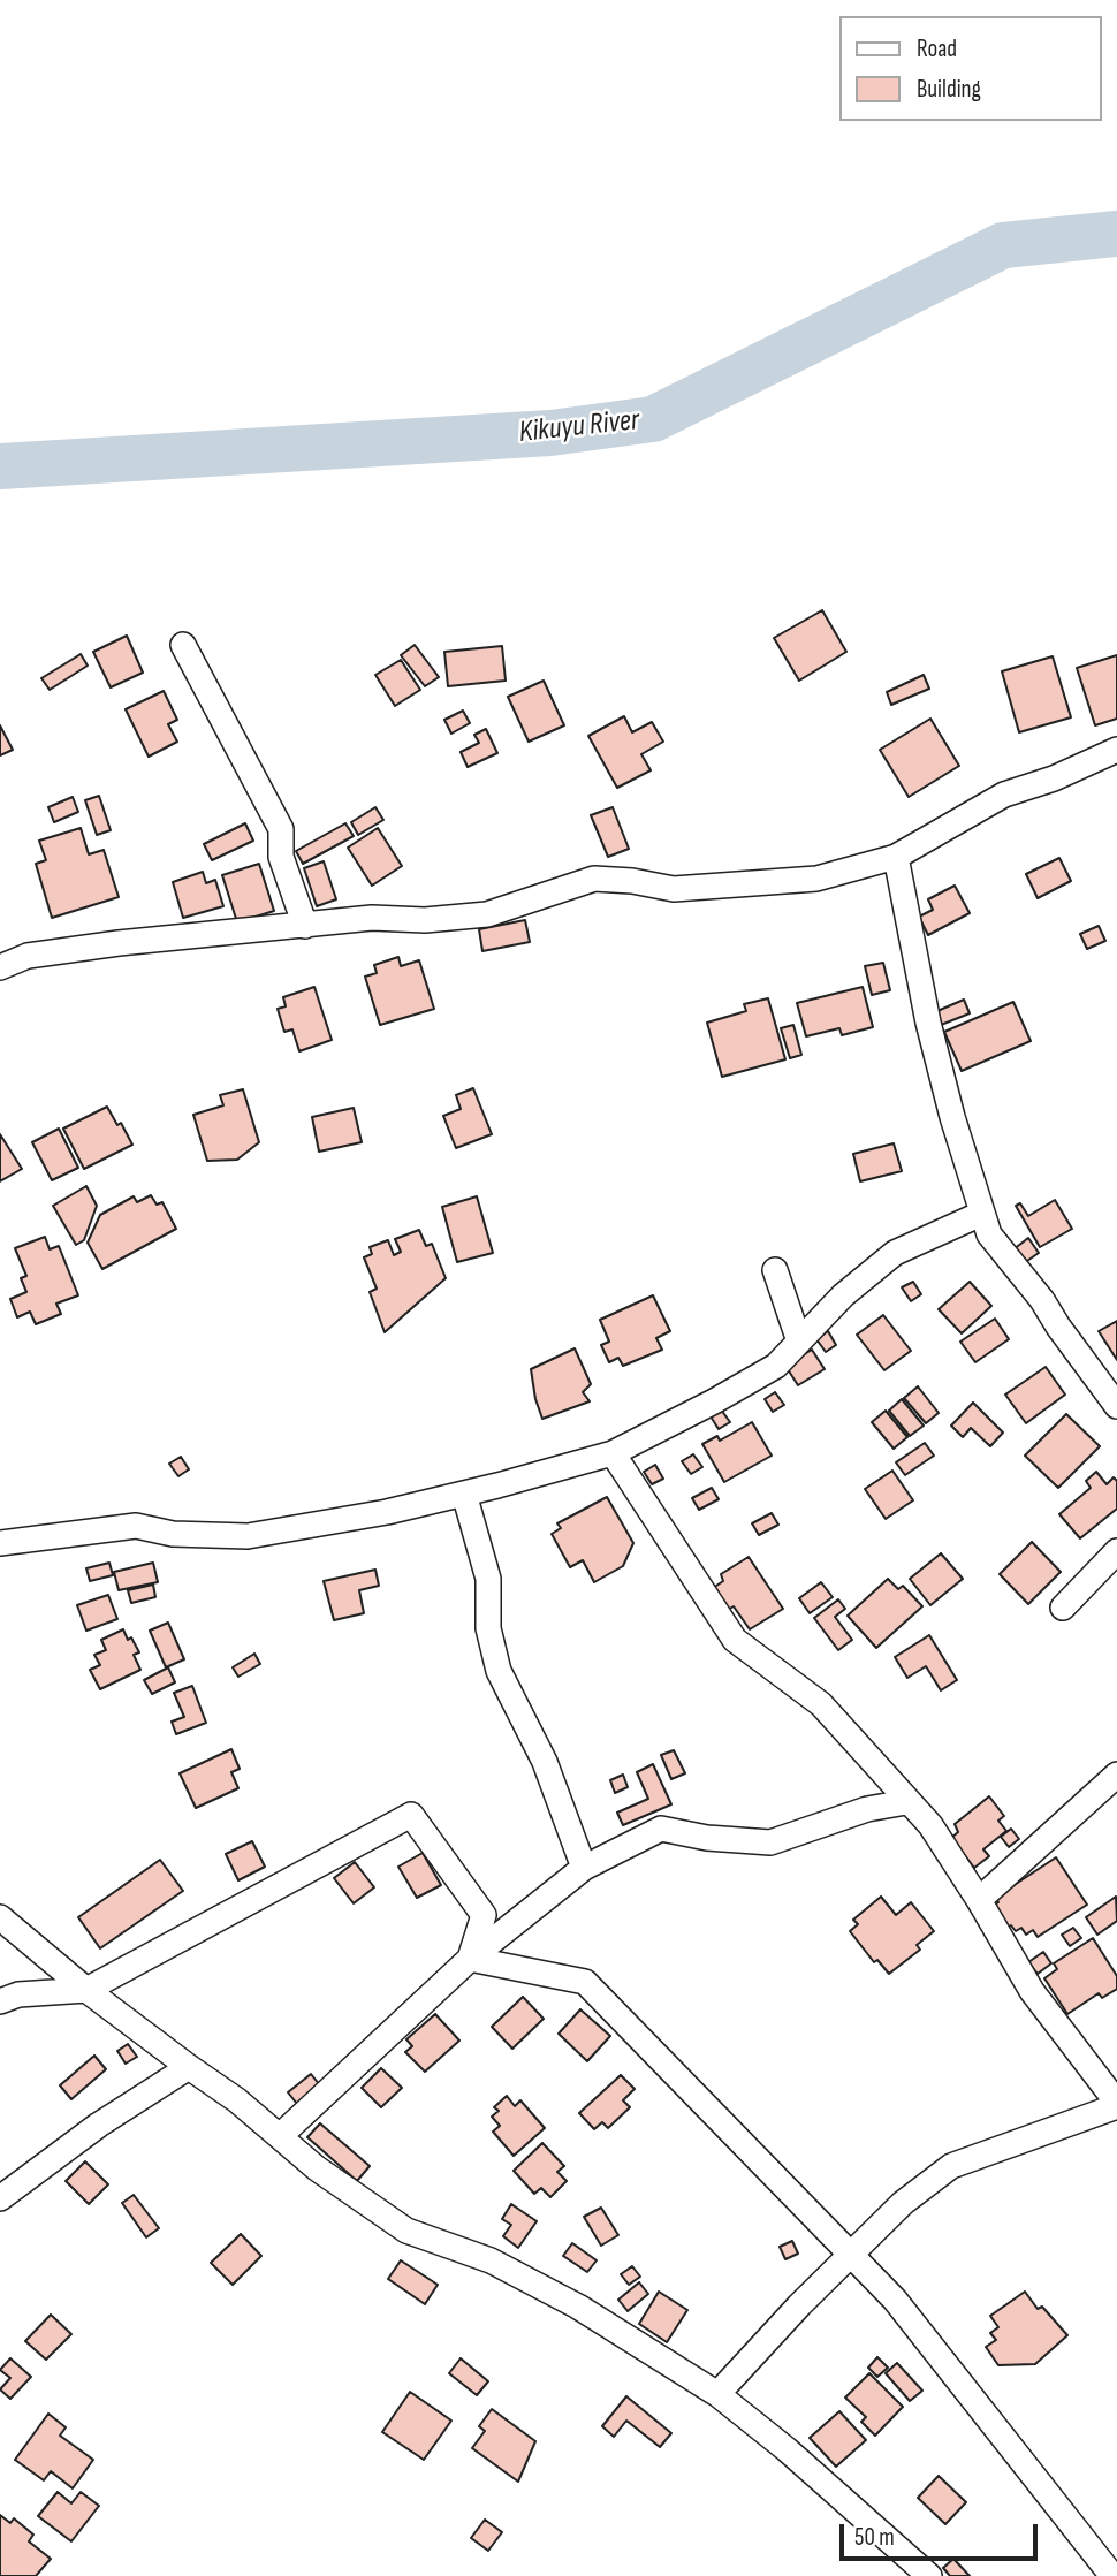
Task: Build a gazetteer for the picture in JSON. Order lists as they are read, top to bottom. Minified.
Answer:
{"water":["Kikuyu River"],"legend":["Road","Building"],"scale_bar":"50 m"}
